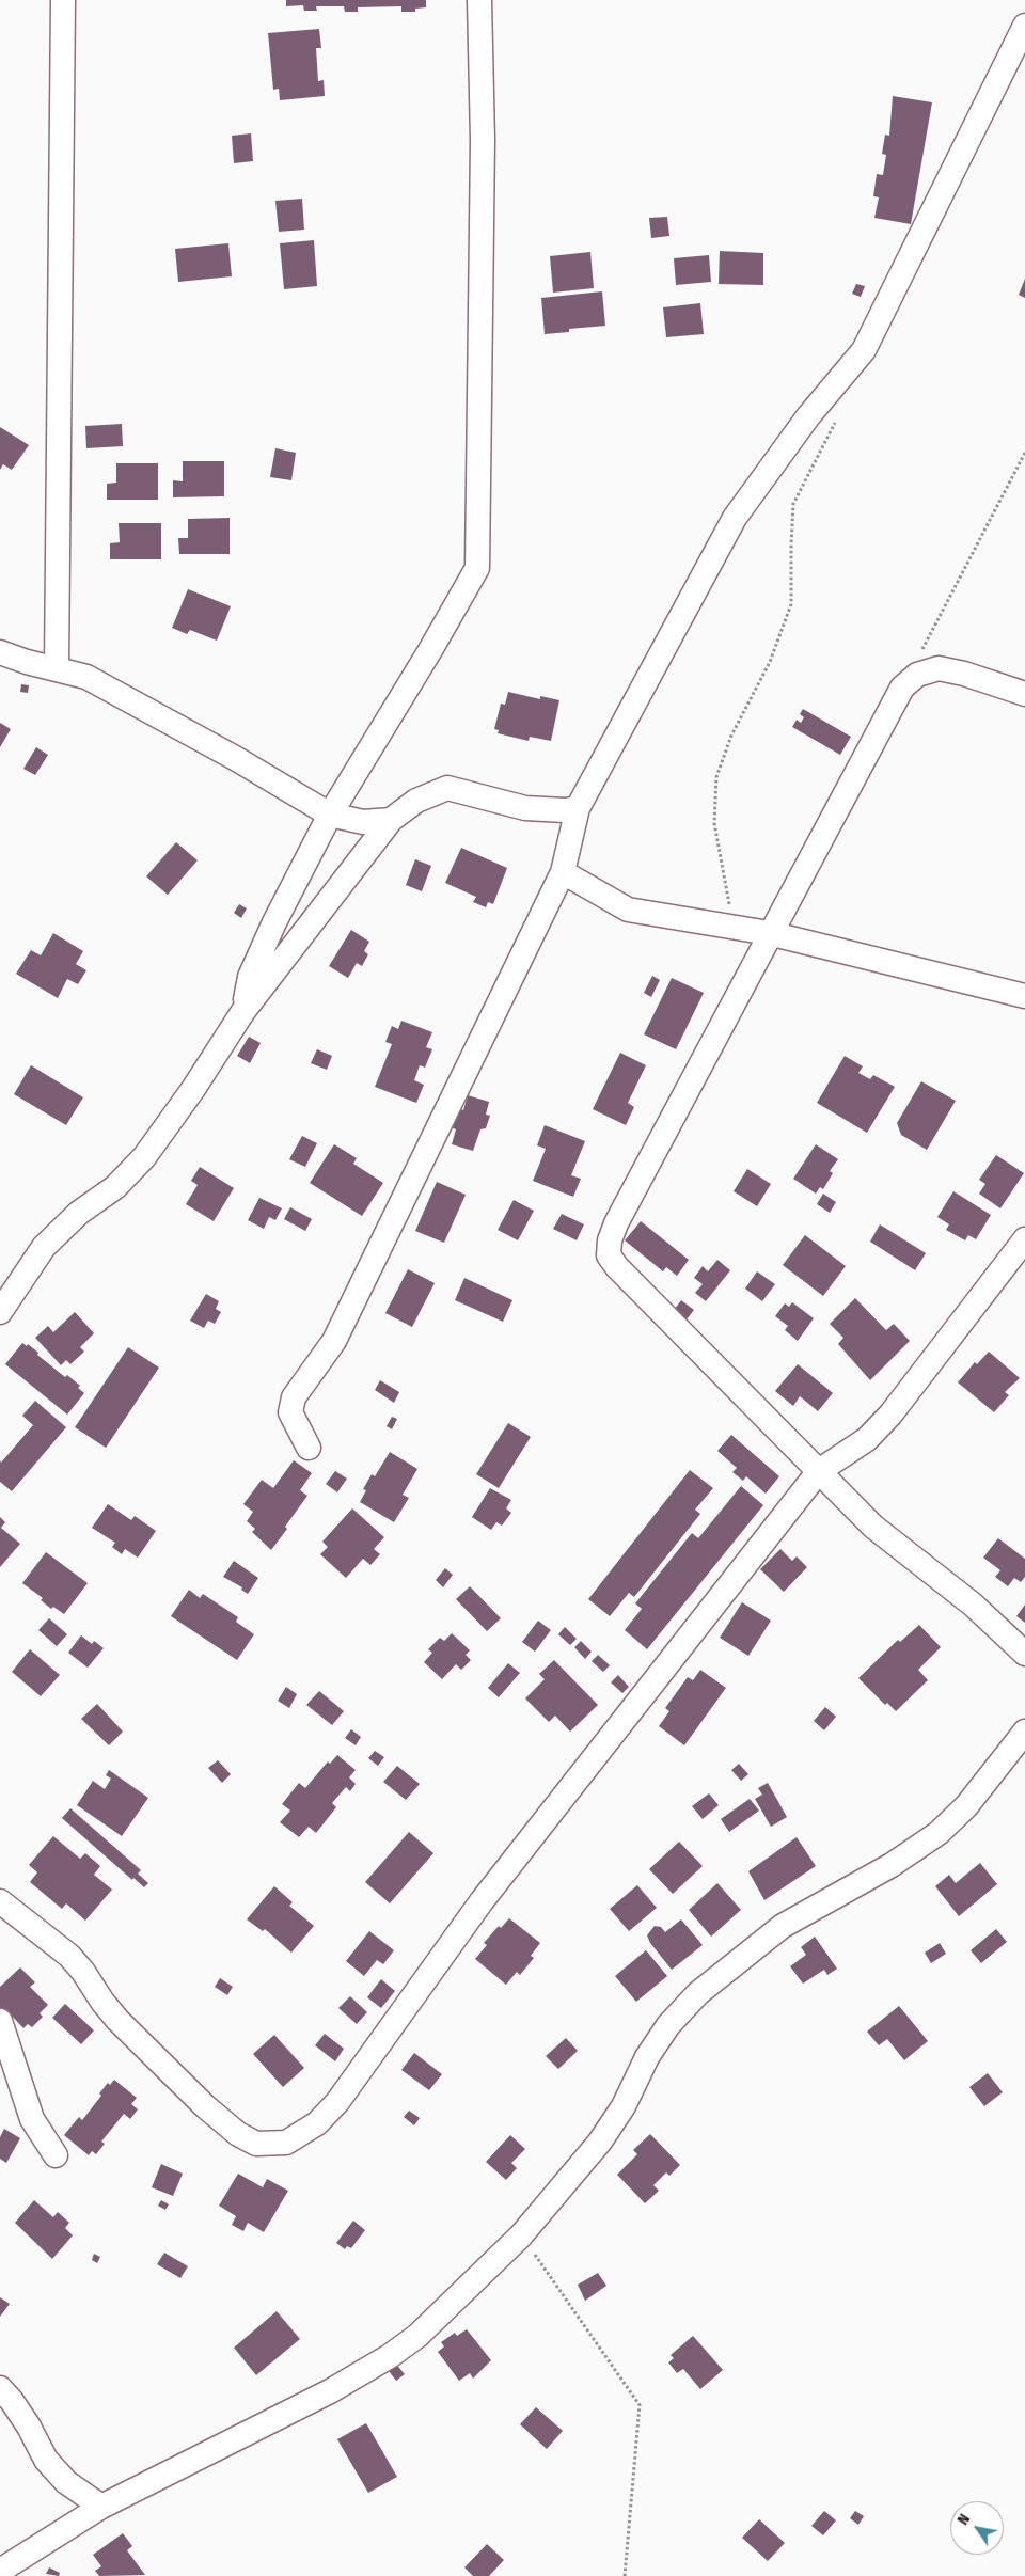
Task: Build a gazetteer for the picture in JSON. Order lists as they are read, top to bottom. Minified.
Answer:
{"north":"top left"}
